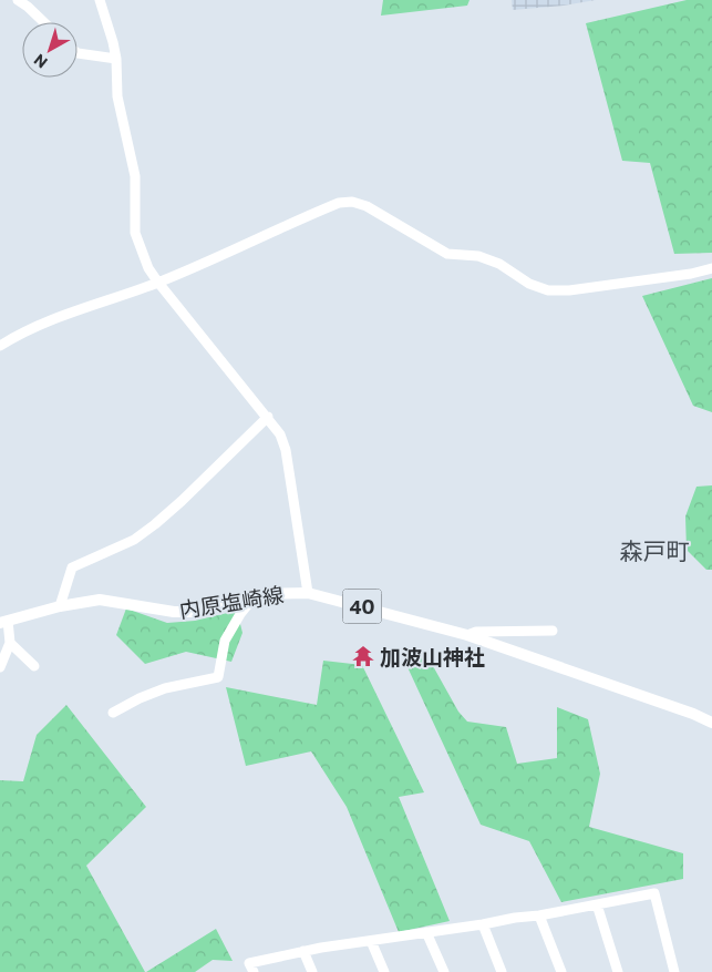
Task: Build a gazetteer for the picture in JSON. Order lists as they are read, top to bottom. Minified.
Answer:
{"streets":{"main road":["内原塩崎線","40"]},"districts":["森戸町"],"places":{"temple":["加波山神社"]},"north":"bottom left"}
